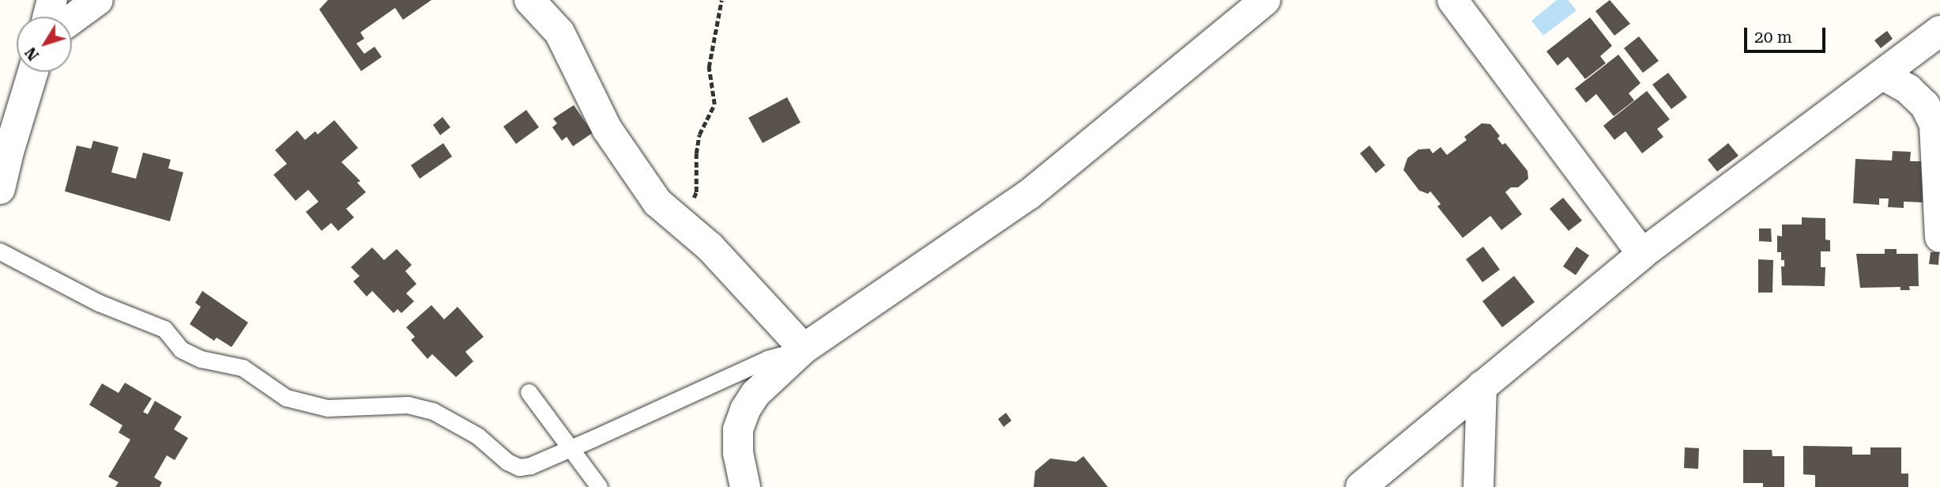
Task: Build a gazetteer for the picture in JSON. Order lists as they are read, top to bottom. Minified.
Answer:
{"scale_bar":"20 m","north":"bottom left"}
